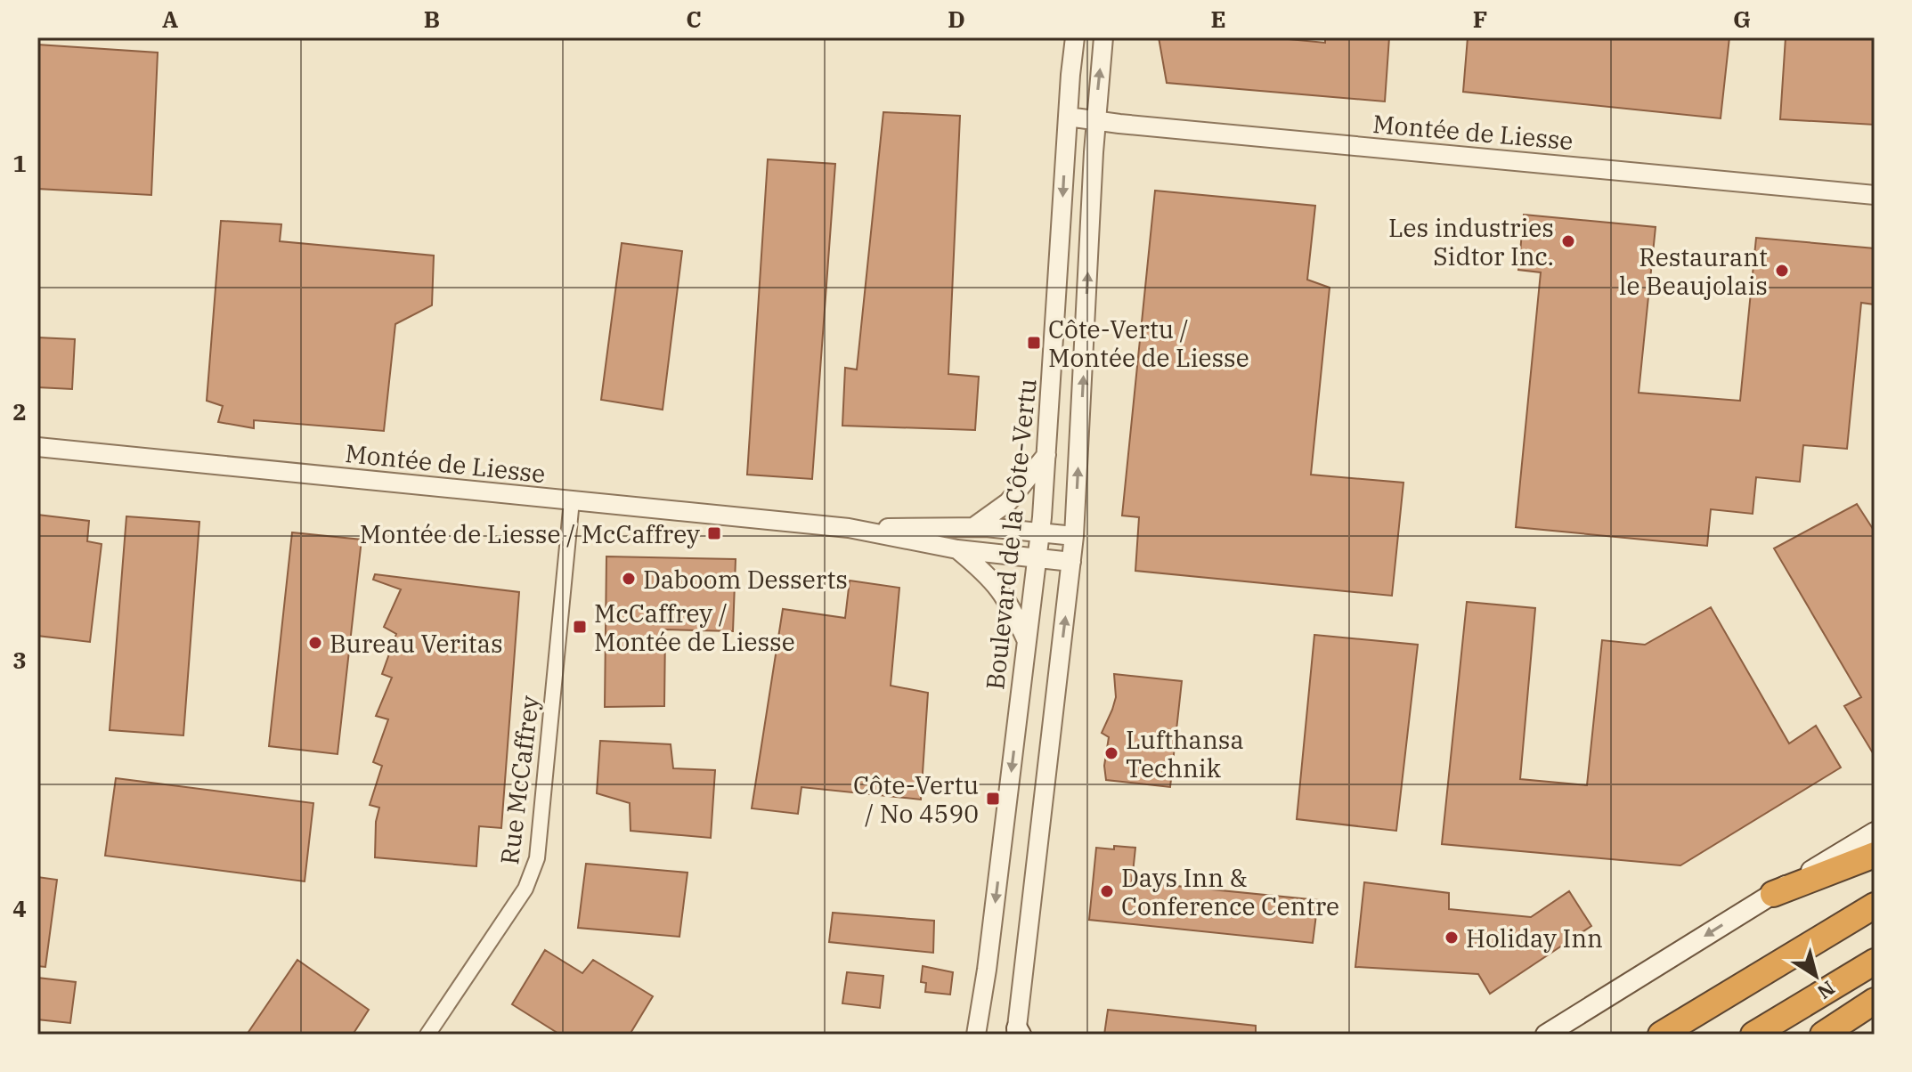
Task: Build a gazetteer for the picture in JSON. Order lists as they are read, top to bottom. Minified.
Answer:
{"streets":{"street":["Montée de Liesse","Boulevard de la Côte-Vertu","Rue McCaffrey"]},"crossings":[["Montée de Liesse","Boulevard de la Côte-Vertu"],["Montée de Liesse","Rue McCaffrey"]],"places":{"other":["Les industries Sidtor Inc.","Restaurant le Beaujolais","Daboom Desserts","Bureau Veritas","Lufthansa Technik","Days Inn & Conference Centre","Holiday Inn"],"transit":["Côte-Vertu / Montée de Liesse","Montée de Liesse / McCaffrey","McCaffrey / Montée de Liesse","Côte-Vertu / No 4590"]},"north":"bottom right","grid":{"columns":["A","B","C","D","E","F","G"],"rows":["1","2","3","4"]}}
